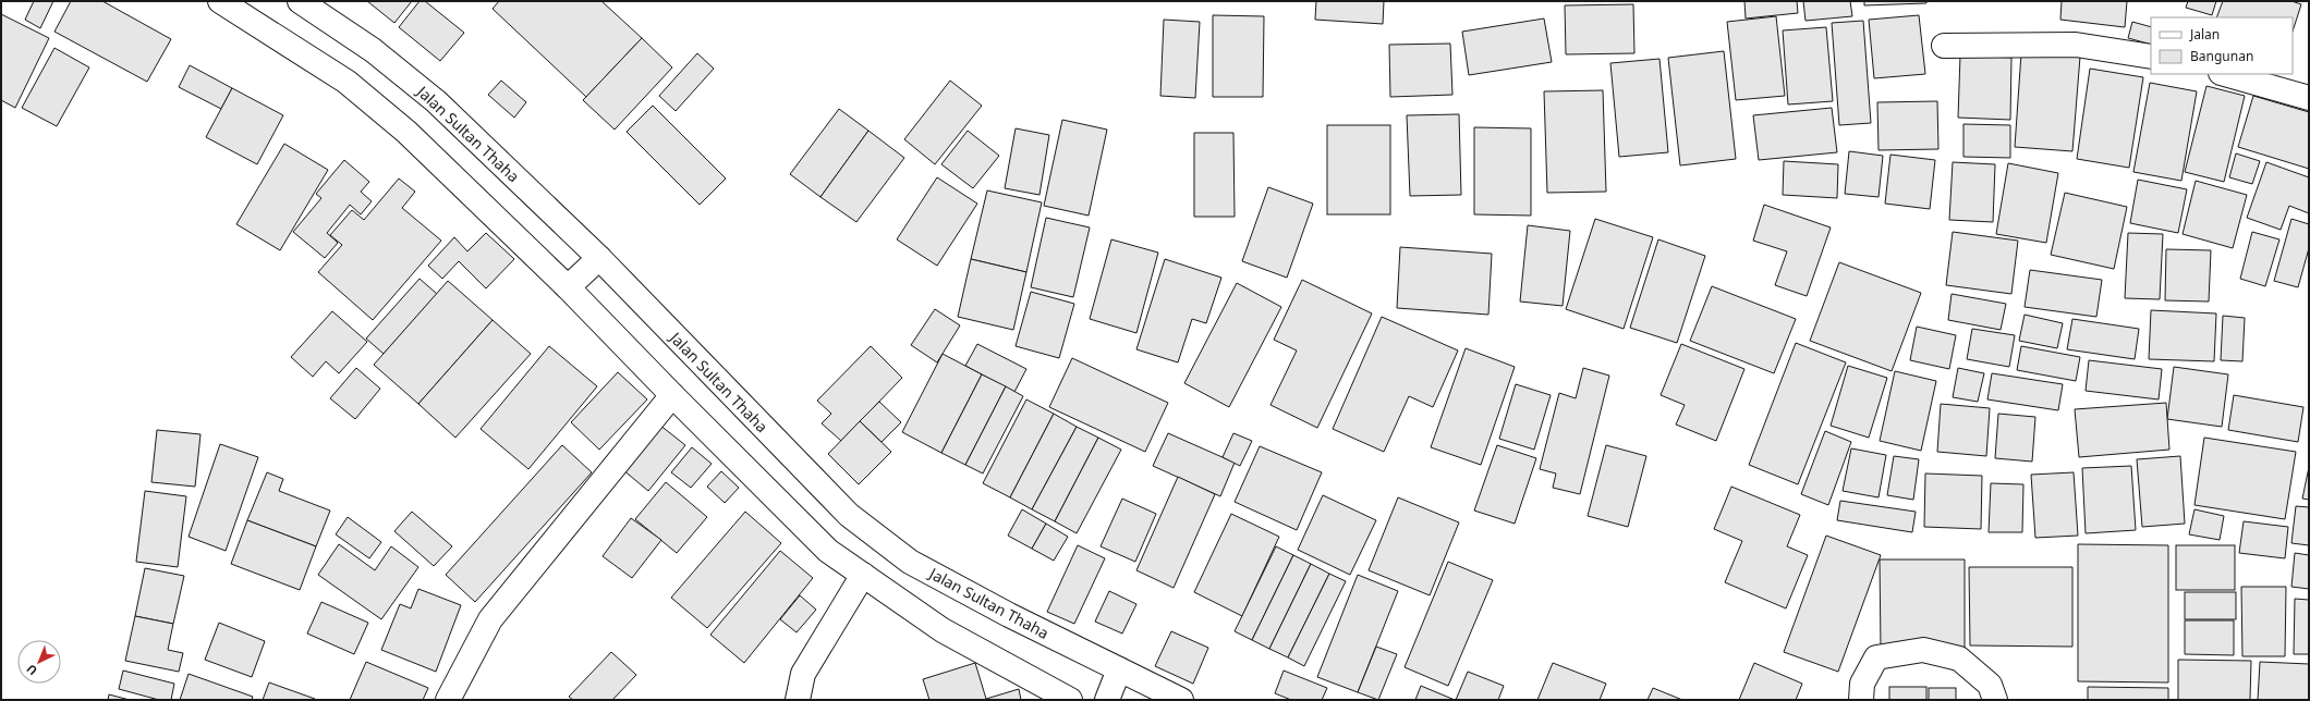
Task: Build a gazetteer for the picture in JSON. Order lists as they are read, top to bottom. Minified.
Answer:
{"streets":{"main road":["Jalan Sultan Thaha"]},"legend":["Jalan","Bangunan"],"north":"bottom left"}
